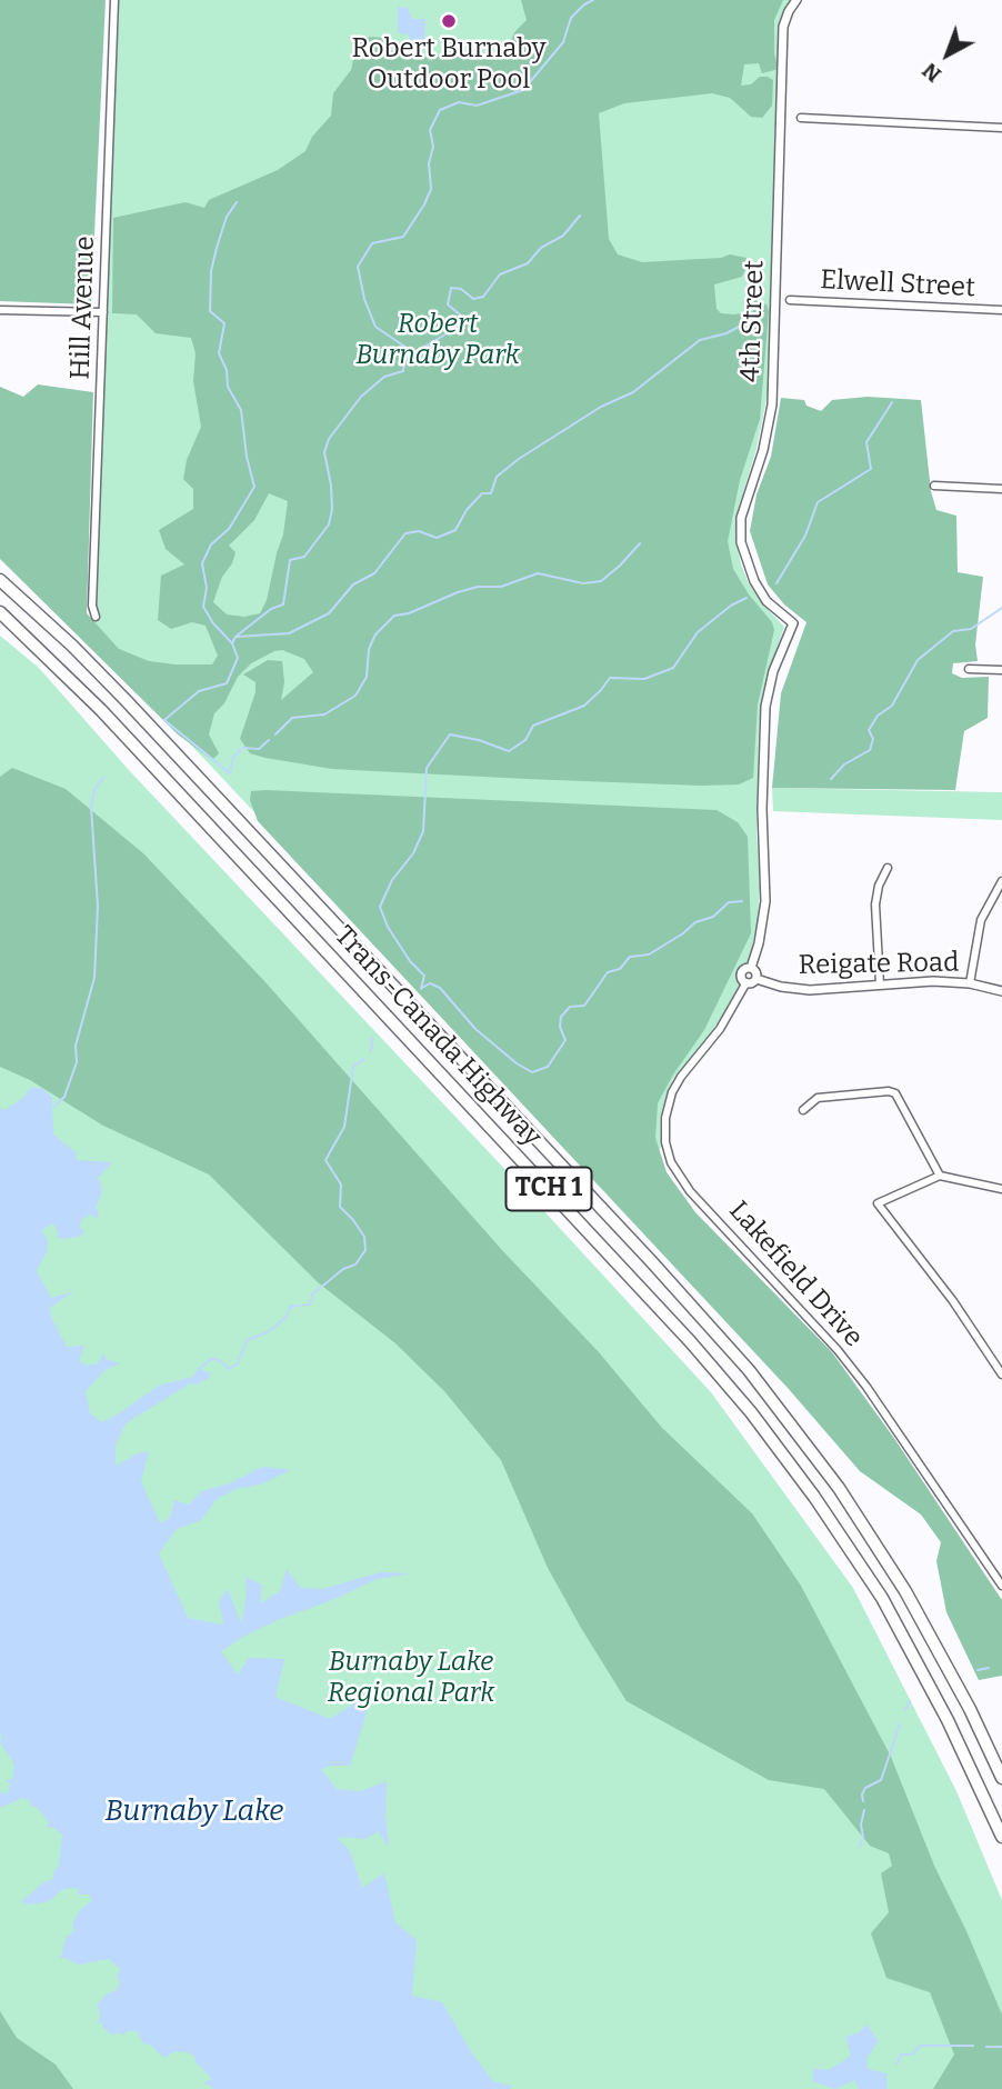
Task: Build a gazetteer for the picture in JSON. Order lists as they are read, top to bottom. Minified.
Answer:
{"streets":{"highway":["Trans-Canada Highway","TCH 1"],"street":["Elwell Street","Hill Avenue","4th Street","Reigate Road","Lakefield Drive"]},"crossings":[["4th Street","Reigate Road"],["4th Street","Lakefield Drive"],["Reigate Road","Lakefield Drive"]],"water":["Burnaby Lake"],"parks":["Robert Burnaby Park","Burnaby Lake Regional Park"],"places":["Robert Burnaby Outdoor Pool"],"north":"bottom left"}
